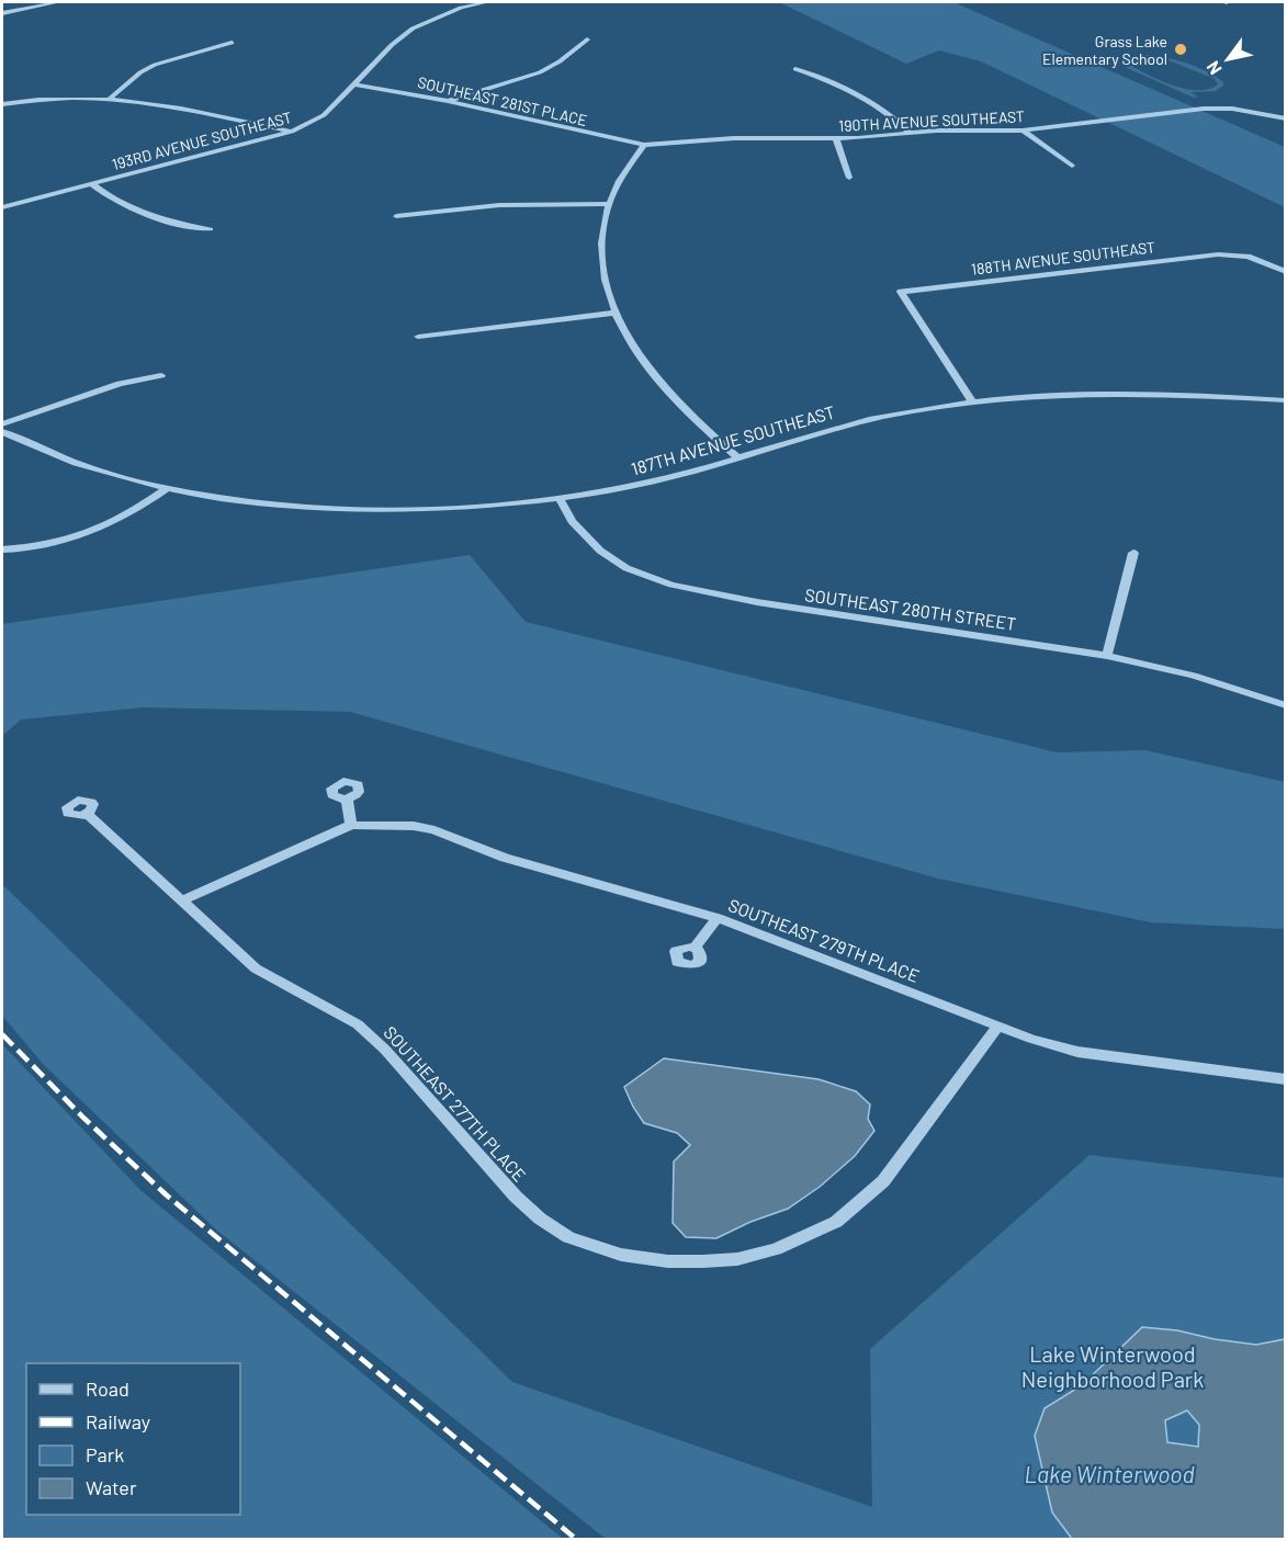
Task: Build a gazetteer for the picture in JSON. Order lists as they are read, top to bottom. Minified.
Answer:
{"streets":{"street":["SOUTHEAST 281ST PLACE","190TH AVENUE SOUTHEAST","193RD AVENUE SOUTHEAST","188TH AVENUE SOUTHEAST","187TH AVENUE SOUTHEAST","SOUTHEAST 280TH STREET","SOUTHEAST 279TH PLACE","SOUTHEAST 277TH PLACE"]},"crossings":[["SOUTHEAST 281ST PLACE","190TH AVENUE SOUTHEAST"],["SOUTHEAST 281ST PLACE","193RD AVENUE SOUTHEAST"],["188TH AVENUE SOUTHEAST","187TH AVENUE SOUTHEAST"],["187TH AVENUE SOUTHEAST","SOUTHEAST 280TH STREET"],["SOUTHEAST 279TH PLACE","SOUTHEAST 277TH PLACE"]],"water":["Lake Winterwood"],"parks":["Lake Winterwood Neighborhood Park"],"places":["Grass Lake Elementary School"],"legend":["Road","Railway","Park","Water"],"north":"bottom left"}
